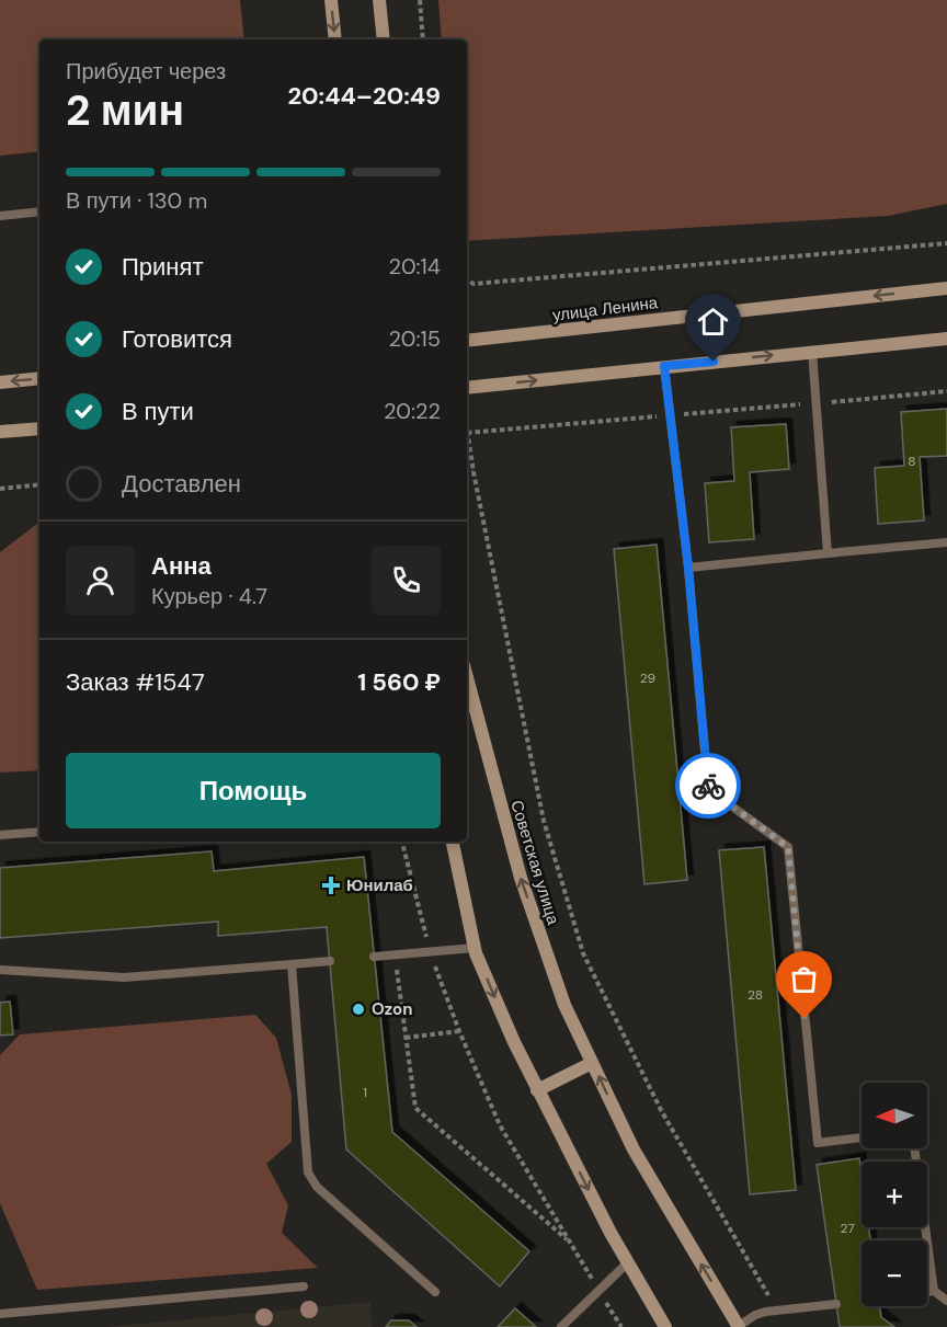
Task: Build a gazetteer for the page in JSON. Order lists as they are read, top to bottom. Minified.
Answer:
{"streets":{"street":["улица Ленина","Советская улица"]},"places":{"health":["Юнилаб"],"other":["Ozon"]},"house_numbers":["8","29","28","1","27"],"north":"left","page":{"heading":["2 мин","Прибудет через","20:44–20:49"],"panel":["Анна","Курьер · 4.7","Заказ #1547","1 560 ₽"],"bar":"В пути · 130 m","list":[["Принят","20:14"],["Готовится","20:15"],["В пути","20:22"],"Доставлен"],"buttons":"Помощь","map_buttons":["+","−"]}}
